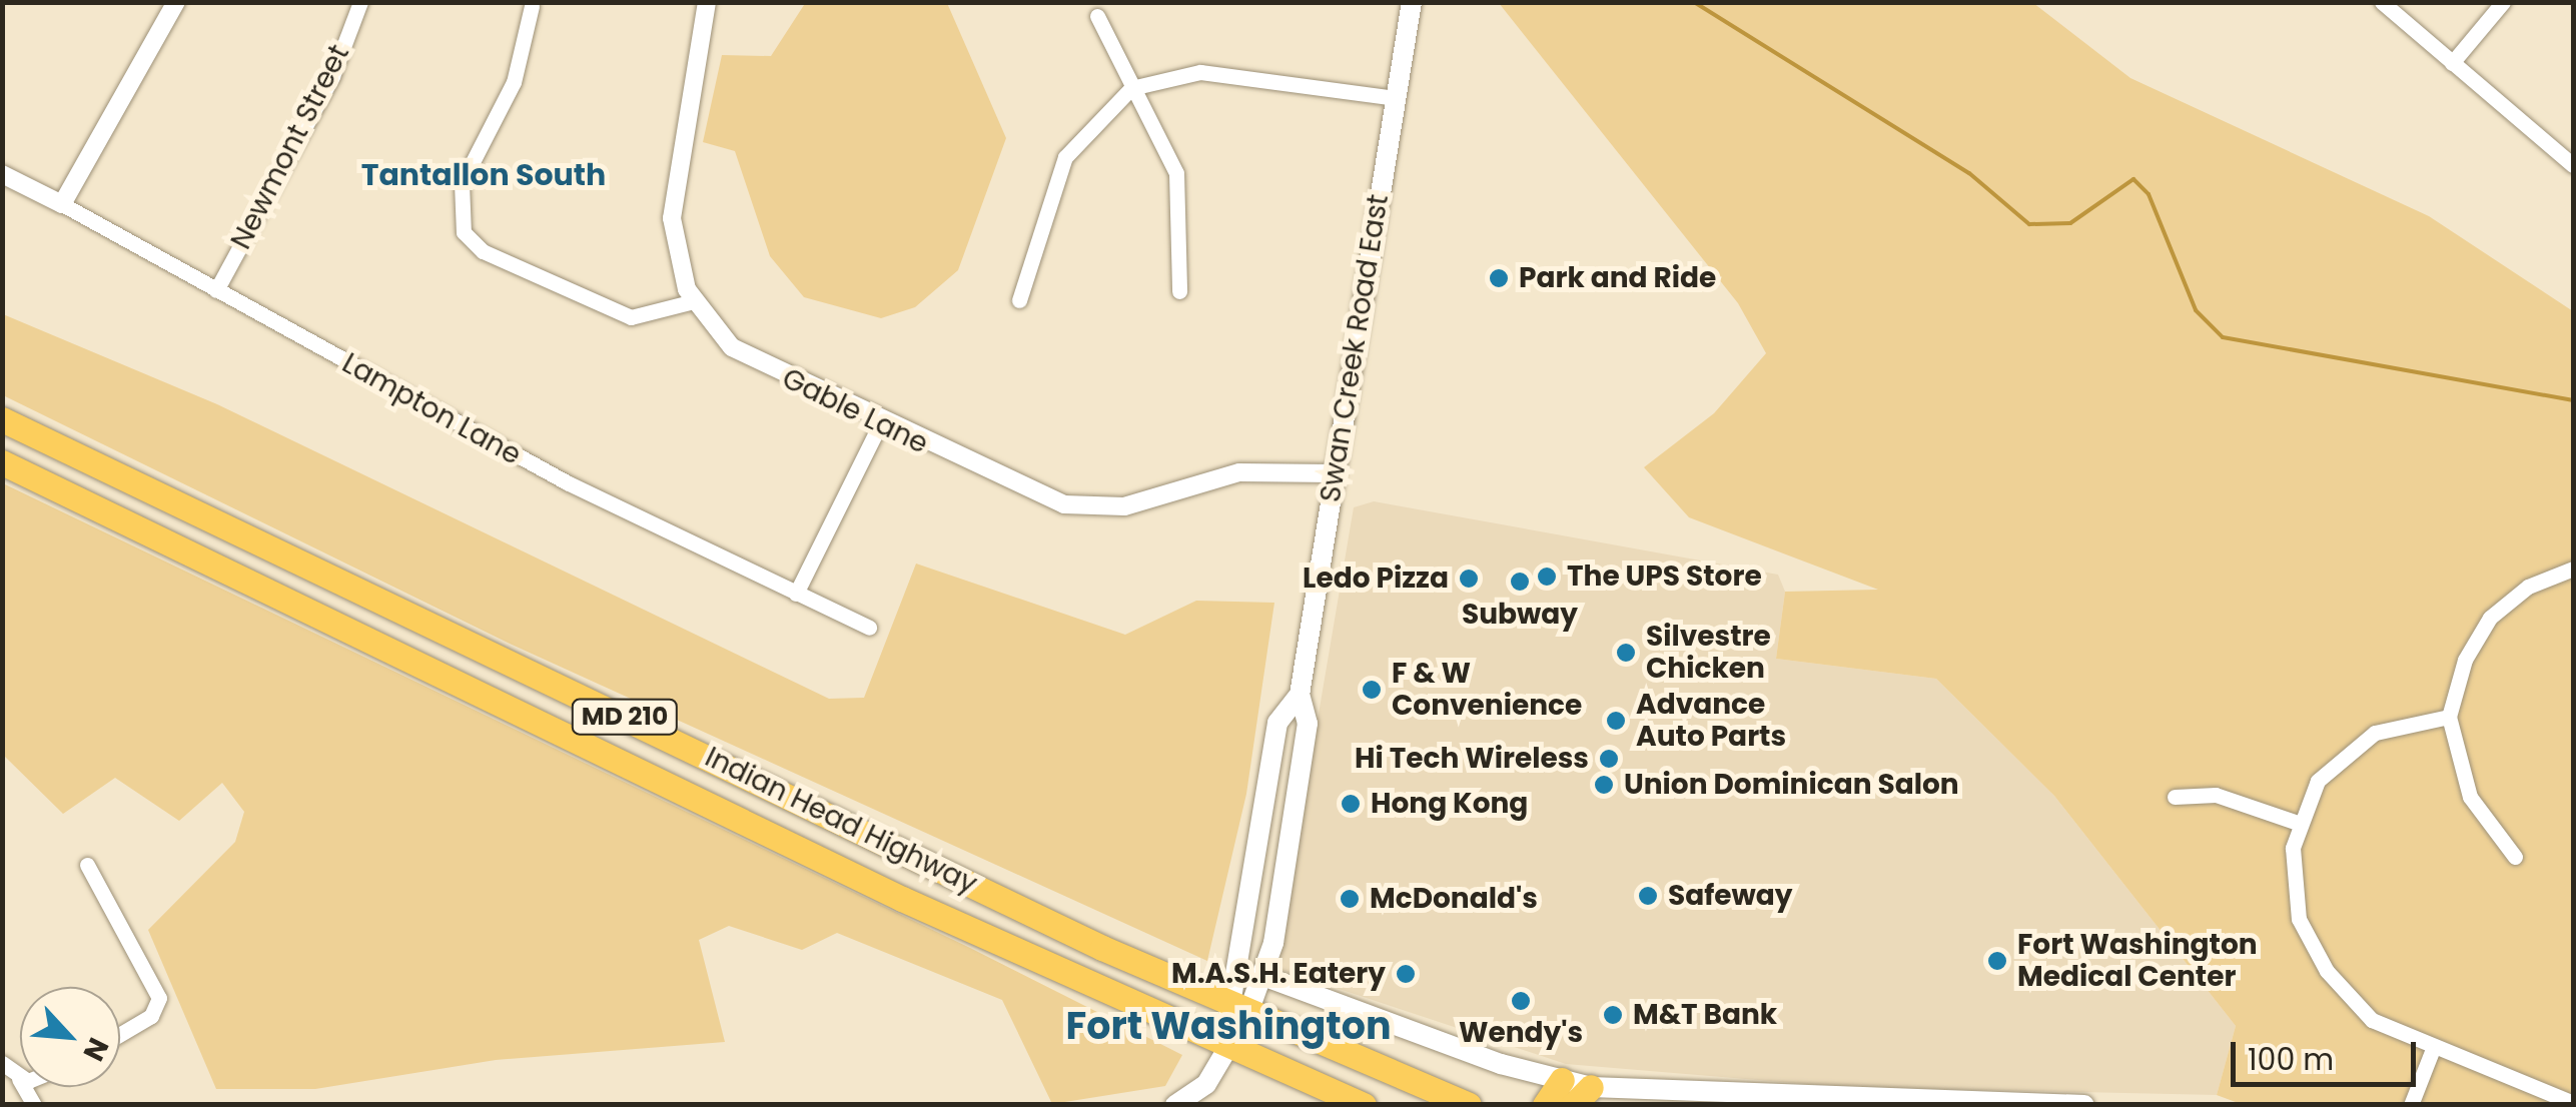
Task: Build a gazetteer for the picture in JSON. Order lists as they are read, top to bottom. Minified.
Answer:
{"streets":{"highway":["MD 210","Indian Head Highway"],"main road":["Swan Creek Road East"],"street":["Newmont Street","Lampton Lane","Gable Lane"]},"crossings":[["Newmont Street","Lampton Lane"],["Swan Creek Road East","Gable Lane"],["Swan Creek Road East","Indian Head Highway"]],"districts":["Tantallon South","Fort Washington"],"places":["Park and Ride","The UPS Store","Ledo Pizza","Subway","Silvestre Chicken","F & W Convenience","Advance Auto Parts","Hi Tech Wireless","Union Dominican Salon","Hong Kong","Safeway","McDonald's","Fort Washington Medical Center","M.A.S.H. Eatery","Wendy's","M&T Bank"],"scale_bar":"100 m","north":"bottom right"}
